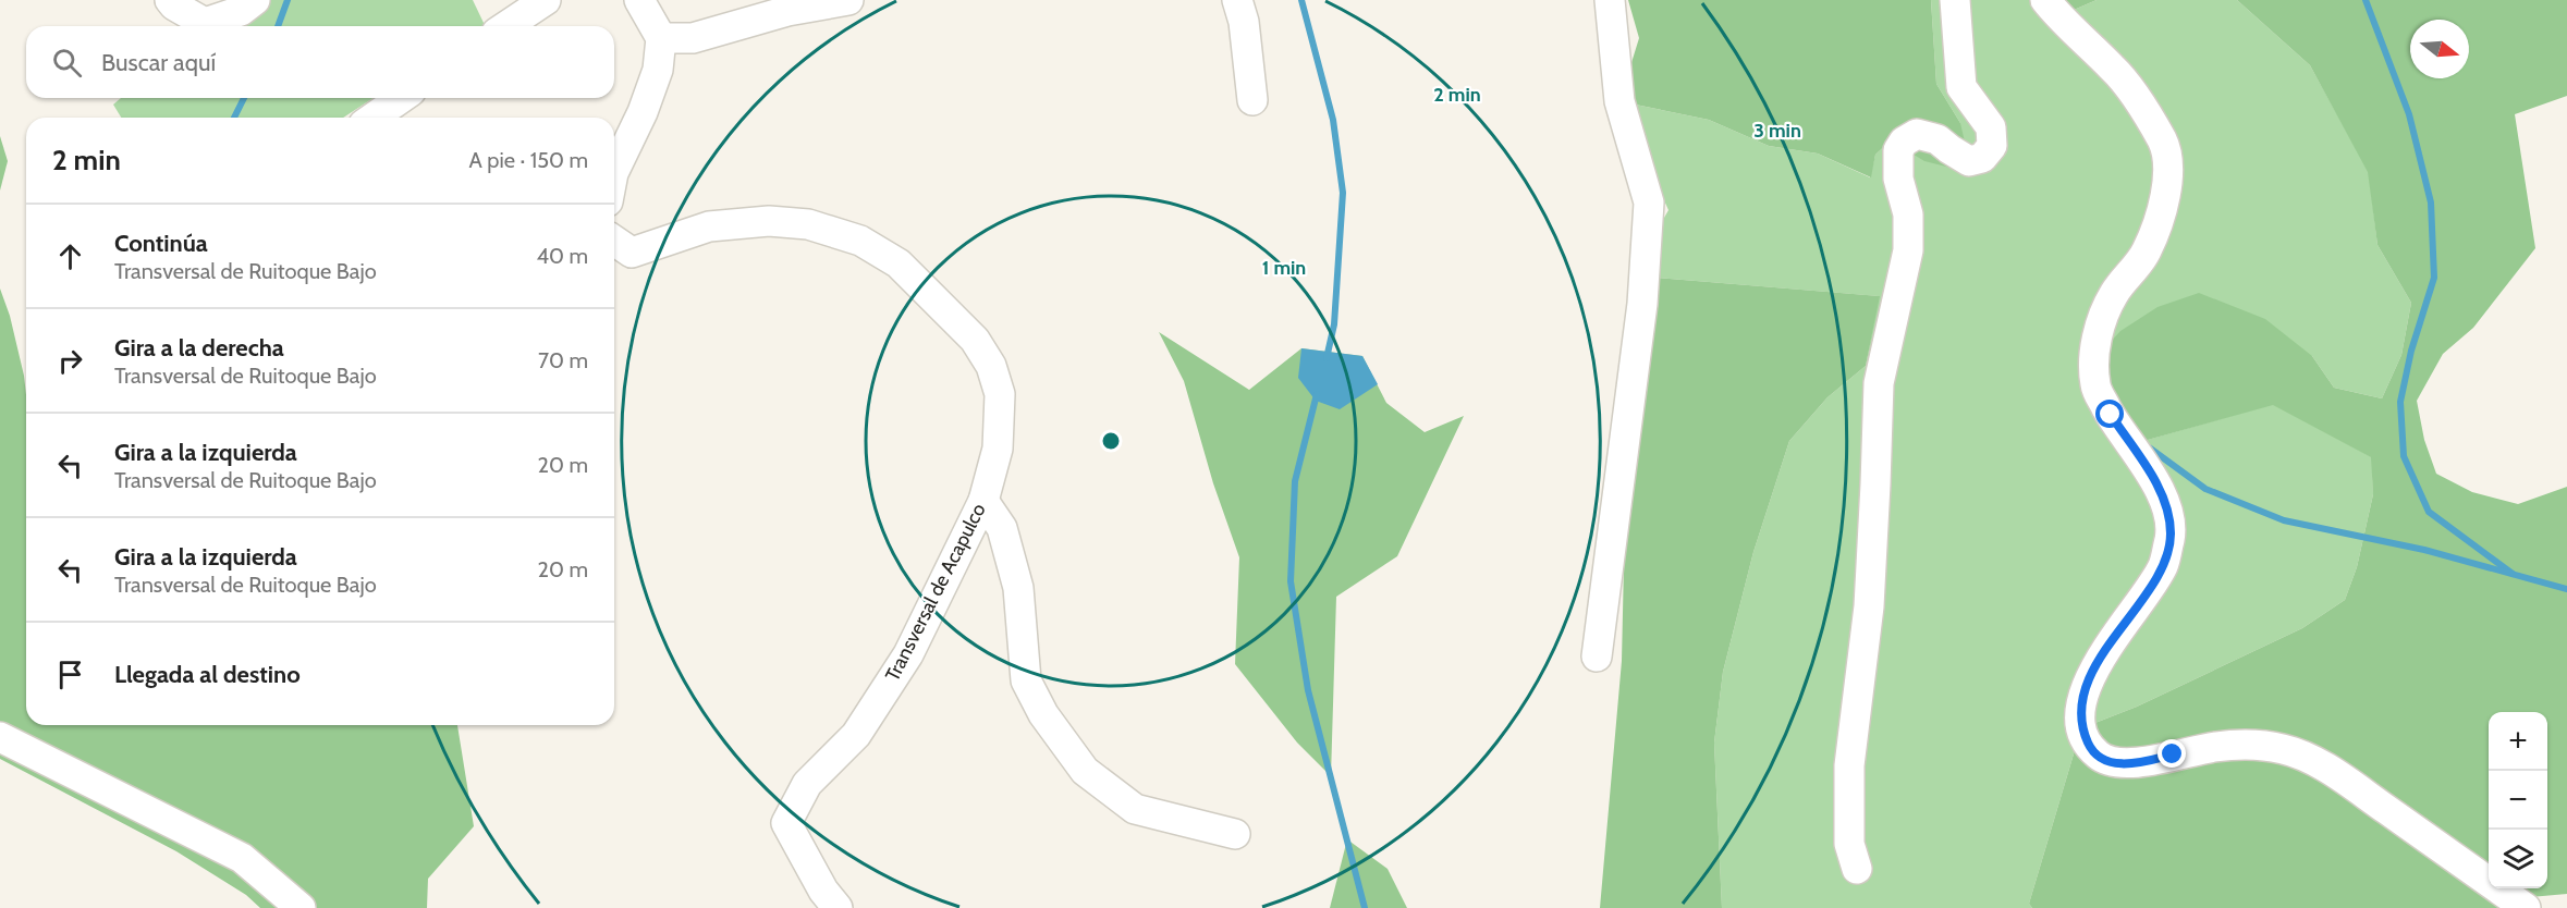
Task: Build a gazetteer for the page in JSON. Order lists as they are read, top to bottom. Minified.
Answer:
{"streets":{"street":["Transversal de Acapulco"]},"north":"right","page":{"search":"Buscar aquí","heading":["2 min","A pie · 150 m"],"list":[["Continúa","Transversal de Ruitoque Bajo","40 m"],["Gira a la derecha","Transversal de Ruitoque Bajo","70 m"],["Gira a la izquierda","Transversal de Ruitoque Bajo","20 m"],["Gira a la izquierda","Transversal de Ruitoque Bajo","20 m"],"Llegada al destino"],"map_buttons":["+","−"]},"rings":["2 min","3 min","1 min"]}
